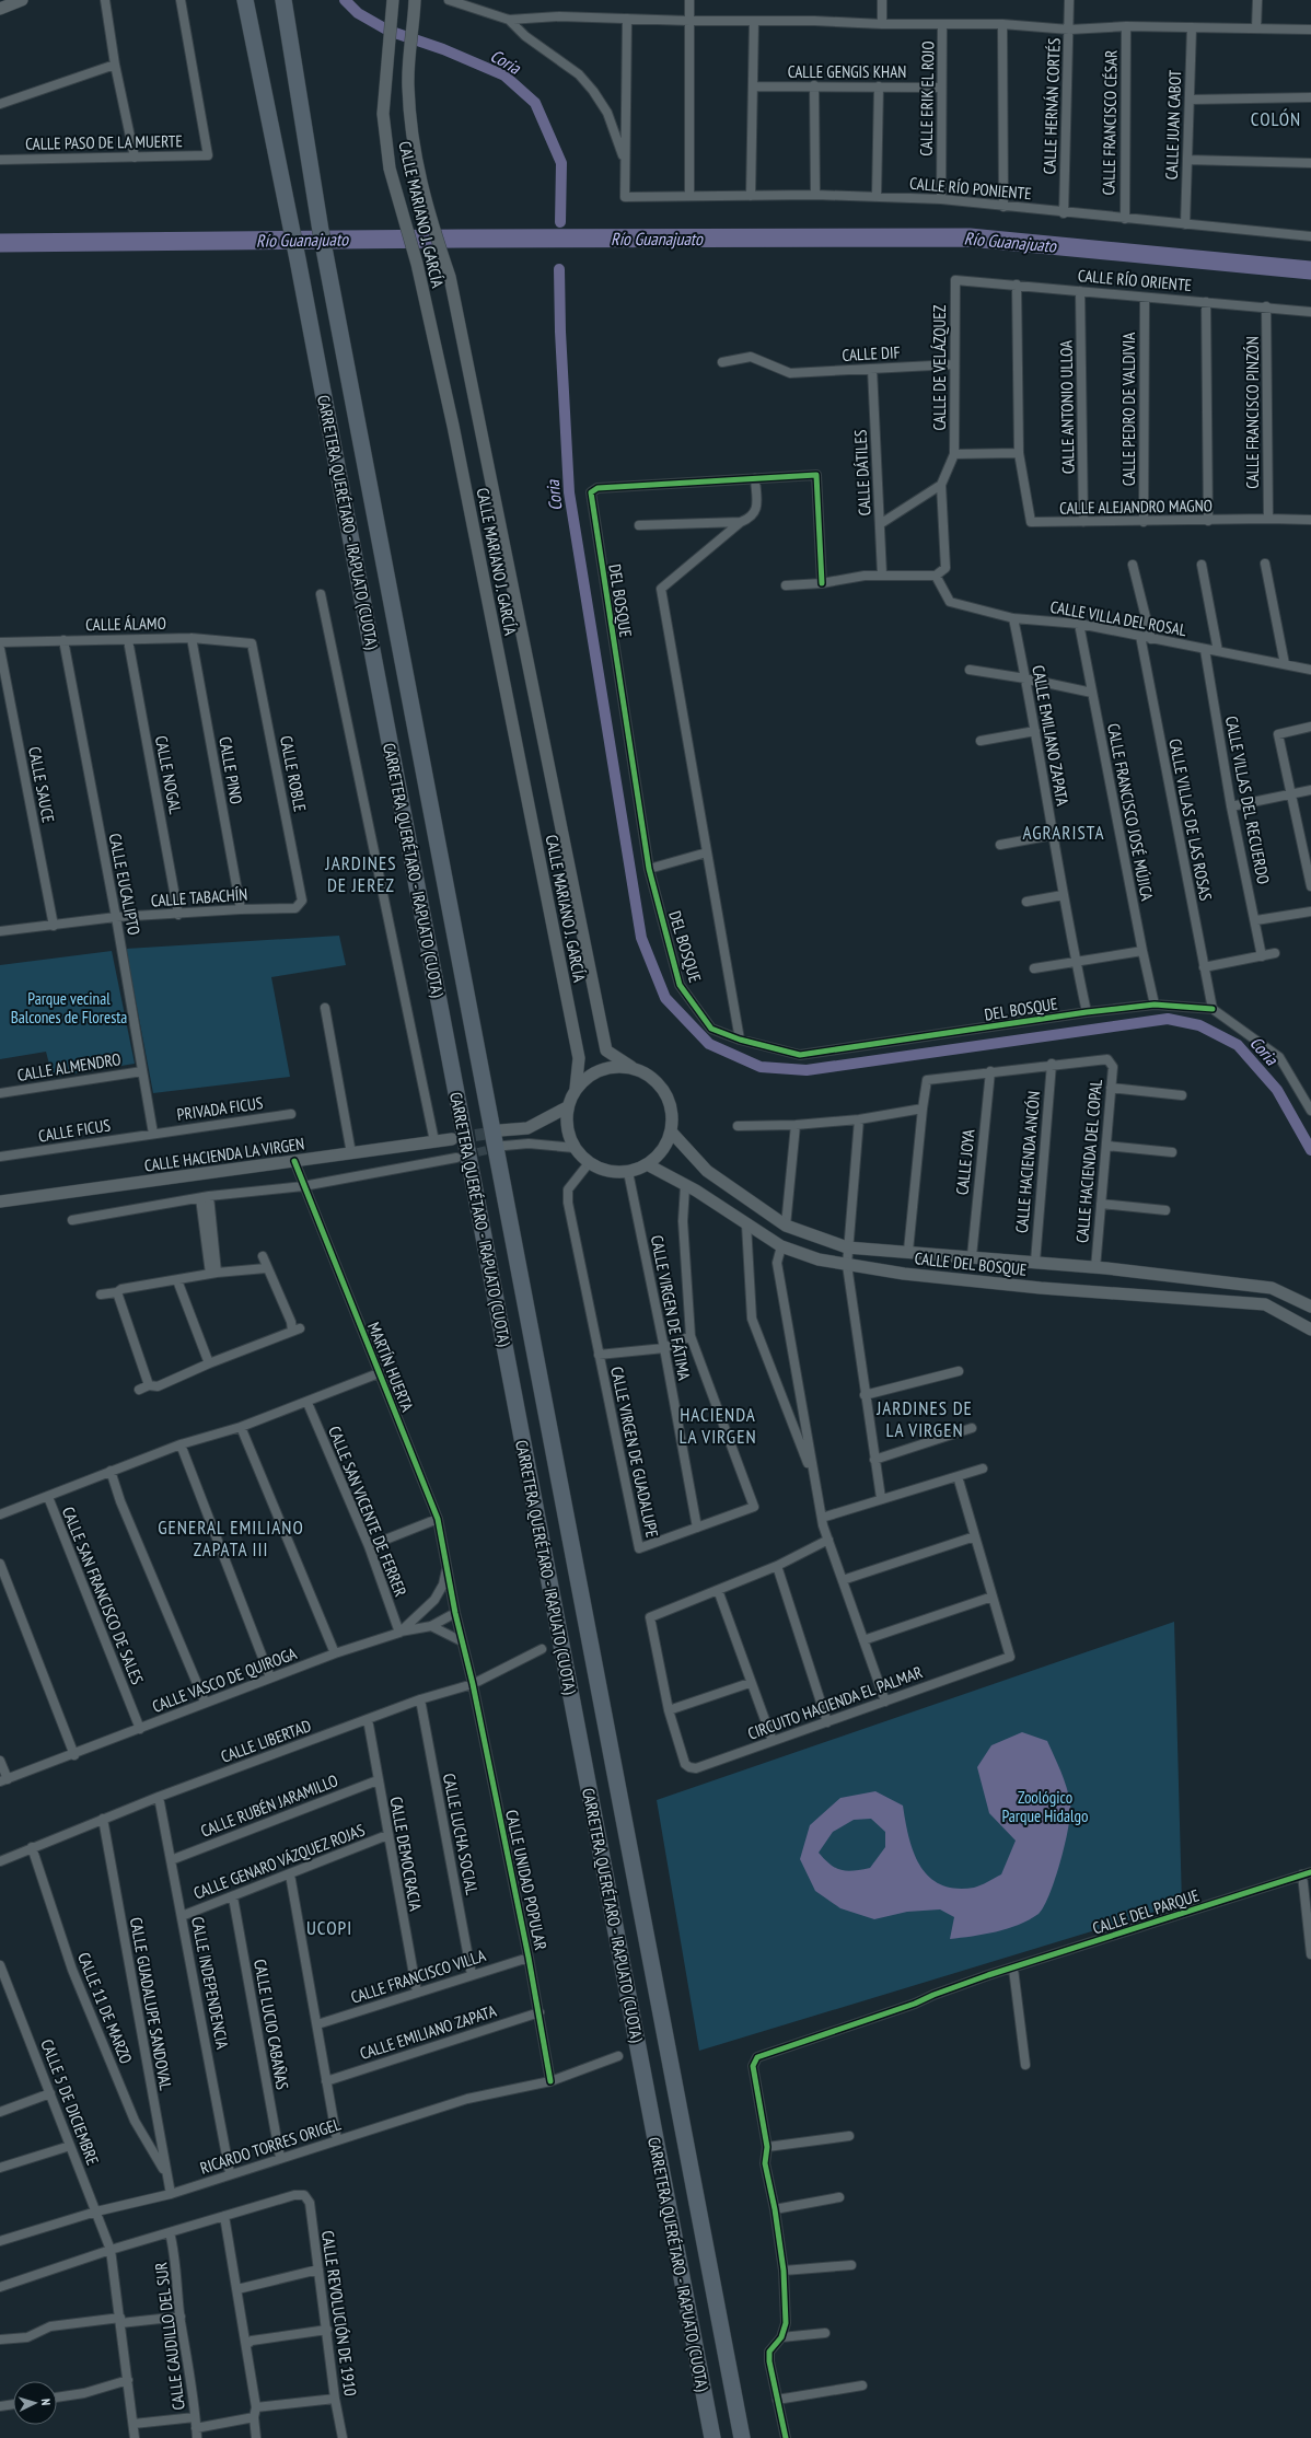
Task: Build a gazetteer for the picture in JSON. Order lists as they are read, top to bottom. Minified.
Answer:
{"streets":{"highway":["CARRETERA QUERÉTARO - IRAPUATO (CUOTA)"],"street":["CALLE GENGIS KHAN","CALLE ERIK EL ROJO","CALLE HERNÁN CORTÉS","CALLE FRANCISCO CÉSAR","CALLE JUAN CABOT","CALLE PASO DE LA MUERTE","CALLE RÍO PONIENTE","CALLE MARIANO J. GARCÍA","CALLE RÍO ORIENTE","CALLE DIF","CALLE DE VELÁZQUEZ","CALLE ANTONIO ULLOA","CALLE PEDRO DE VALDIVIA","CALLE FRANCISCO PINZÓN","CALLE DÁTILES","CALLE ALEJANDRO MAGNO","DEL BOSQUE","CALLE VILLA DEL ROSAL","CALLE ÁLAMO","CALLE EMILIANO ZAPATA","CALLE PINO","CALLE ROBLE","CALLE NOGAL","CALLE SAUCE","CALLE VILLAS DEL RECUERDO","CALLE FRANCISCO JOSÉ MÚJICA","CALLE VILLAS DE LAS ROSAS","CALLE EUCALIPTO","CALLE TABACHÍN","CALLE ALMENDRO","PRIVADA FICUS","CALLE FICUS","CALLE HACIENDA LA VIRGEN","CALLE HACIENDA DEL COPAL","CALLE JOYA","CALLE HACIENDA ANCÓN","CALLE DEL BOSQUE","CALLE VIRGEN DE FÁTIMA","MARTÍN HUERTA","CALLE VIRGEN DE GUADALUPE","CALLE SAN VICENTE DE FERRER","CALLE SAN FRANCISCO DE SALES","CALLE VASCO DE QUIROGA","CIRCUITO HACIENDA EL PALMAR","CALLE LIBERTAD","CALLE RUBÉN JARAMILLO","CALLE LUCHA SOCIAL","CALLE DEMOCRACIA","CALLE GENARO VÁZQUEZ ROJAS","CALLE UNIDAD POPULAR","CALLE DEL PARQUE","CALLE FRANCISCO VILLA","CALLE INDEPENDENCIA","CALLE GUADALUPE SANDOVAL","CALLE 11 DE MARZO","CALLE LUCIO CABAÑAS","CALLE 5 DE DICIEMBRE","RICARDO TORRES ORIGEL","CALLE REVOLUCIÓN DE 1910","CALLE CAUDILLO DEL SUR"]},"crossings":[["CALLE GENGIS KHAN","CALLE ERIK EL ROJO"],["CALLE ERIK EL ROJO","CALLE RÍO PONIENTE"],["CALLE HERNÁN CORTÉS","CALLE RÍO PONIENTE"],["CALLE FRANCISCO CÉSAR","CALLE RÍO PONIENTE"],["CALLE JUAN CABOT","CALLE RÍO PONIENTE"],["CALLE MARIANO J. GARCÍA","CALLE DEL BOSQUE"],["CALLE MARIANO J. GARCÍA","CALLE VIRGEN DE FÁTIMA"],["CALLE RÍO ORIENTE","CALLE DE VELÁZQUEZ"],["CALLE RÍO ORIENTE","CALLE ANTONIO ULLOA"],["CALLE RÍO ORIENTE","CALLE PEDRO DE VALDIVIA"],["CALLE RÍO ORIENTE","CALLE FRANCISCO PINZÓN"],["CALLE RÍO ORIENTE","CALLE ALEJANDRO MAGNO"],["CALLE DIF","CALLE DE VELÁZQUEZ"],["CALLE DIF","CALLE DÁTILES"],["CALLE ANTONIO ULLOA","CALLE ALEJANDRO MAGNO"],["CALLE PEDRO DE VALDIVIA","CALLE ALEJANDRO MAGNO"],["CALLE FRANCISCO PINZÓN","CALLE ALEJANDRO MAGNO"],["DEL BOSQUE","CALLE EMILIANO ZAPATA"],["DEL BOSQUE","CALLE FRANCISCO JOSÉ MÚJICA"],["DEL BOSQUE","CALLE VILLAS DE LAS ROSAS"],["CALLE VILLA DEL ROSAL","CALLE EMILIANO ZAPATA"],["CALLE VILLA DEL ROSAL","CALLE VILLAS DEL RECUERDO"],["CALLE VILLA DEL ROSAL","CALLE FRANCISCO JOSÉ MÚJICA"],["CALLE VILLA DEL ROSAL","CALLE VILLAS DE LAS ROSAS"],["CALLE ÁLAMO","CALLE PINO"],["CALLE ÁLAMO","CALLE ROBLE"],["CALLE ÁLAMO","CALLE NOGAL"],["CALLE ÁLAMO","CALLE EUCALIPTO"],["CALLE EMILIANO ZAPATA","CALLE UNIDAD POPULAR"],["CALLE PINO","CALLE TABACHÍN"],["CALLE ROBLE","CALLE TABACHÍN"],["CALLE NOGAL","CALLE TABACHÍN"],["CALLE SAUCE","CALLE TABACHÍN"],["CALLE EUCALIPTO","CALLE TABACHÍN"],["CALLE EUCALIPTO","CALLE ALMENDRO"],["CALLE EUCALIPTO","PRIVADA FICUS"],["CALLE EUCALIPTO","CALLE FICUS"],["PRIVADA FICUS","CALLE FICUS"],["CALLE HACIENDA LA VIRGEN","MARTÍN HUERTA"],["CALLE HACIENDA DEL COPAL","CALLE HACIENDA ANCÓN"],["CALLE HACIENDA DEL COPAL","CALLE DEL BOSQUE"],["CALLE JOYA","CALLE DEL BOSQUE"],["CALLE HACIENDA ANCÓN","CALLE DEL BOSQUE"],["CALLE DEL BOSQUE","CALLE VIRGEN DE FÁTIMA"],["CALLE DEL BOSQUE","CALLE VIRGEN DE GUADALUPE"],["CALLE VIRGEN DE FÁTIMA","CALLE VIRGEN DE GUADALUPE"],["MARTÍN HUERTA","CALLE VASCO DE QUIROGA"],["MARTÍN HUERTA","CALLE UNIDAD POPULAR"],["CALLE SAN VICENTE DE FERRER","CALLE VASCO DE QUIROGA"],["CALLE SAN FRANCISCO DE SALES","CALLE VASCO DE QUIROGA"],["CALLE LIBERTAD","CALLE LUCHA SOCIAL"],["CALLE LIBERTAD","CALLE DEMOCRACIA"],["CALLE LIBERTAD","CALLE UNIDAD POPULAR"],["CALLE LIBERTAD","CALLE INDEPENDENCIA"],["CALLE LIBERTAD","CALLE GUADALUPE SANDOVAL"],["CALLE LIBERTAD","CALLE 11 DE MARZO"],["CALLE RUBÉN JARAMILLO","CALLE DEMOCRACIA"],["CALLE RUBÉN JARAMILLO","CALLE INDEPENDENCIA"],["CALLE LUCHA SOCIAL","CALLE FRANCISCO VILLA"],["CALLE DEMOCRACIA","CALLE GENARO VÁZQUEZ ROJAS"],["CALLE DEMOCRACIA","CALLE FRANCISCO VILLA"],["CALLE GENARO VÁZQUEZ ROJAS","CALLE INDEPENDENCIA"],["CALLE GENARO VÁZQUEZ ROJAS","CALLE LUCIO CABAÑAS"],["CALLE UNIDAD POPULAR","CALLE FRANCISCO VILLA"],["CALLE UNIDAD POPULAR","RICARDO TORRES ORIGEL"],["CALLE INDEPENDENCIA","RICARDO TORRES ORIGEL"],["CALLE GUADALUPE SANDOVAL","CALLE 11 DE MARZO"],["CALLE GUADALUPE SANDOVAL","RICARDO TORRES ORIGEL"],["CALLE LUCIO CABAÑAS","RICARDO TORRES ORIGEL"],["CALLE 5 DE DICIEMBRE","RICARDO TORRES ORIGEL"]],"districts":["COLÓN","AGRARISTA","JARDINES DE JEREZ","JARDINES DE LA VIRGEN","HACIENDA LA VIRGEN","GENERAL EMILIANO ZAPATA III","UCOPI"],"water":["Coria","Río Guanajuato"],"parks":["Parque vecinal Balcones de Floresta","Zoológico Parque Hidalgo"],"north":"right"}
